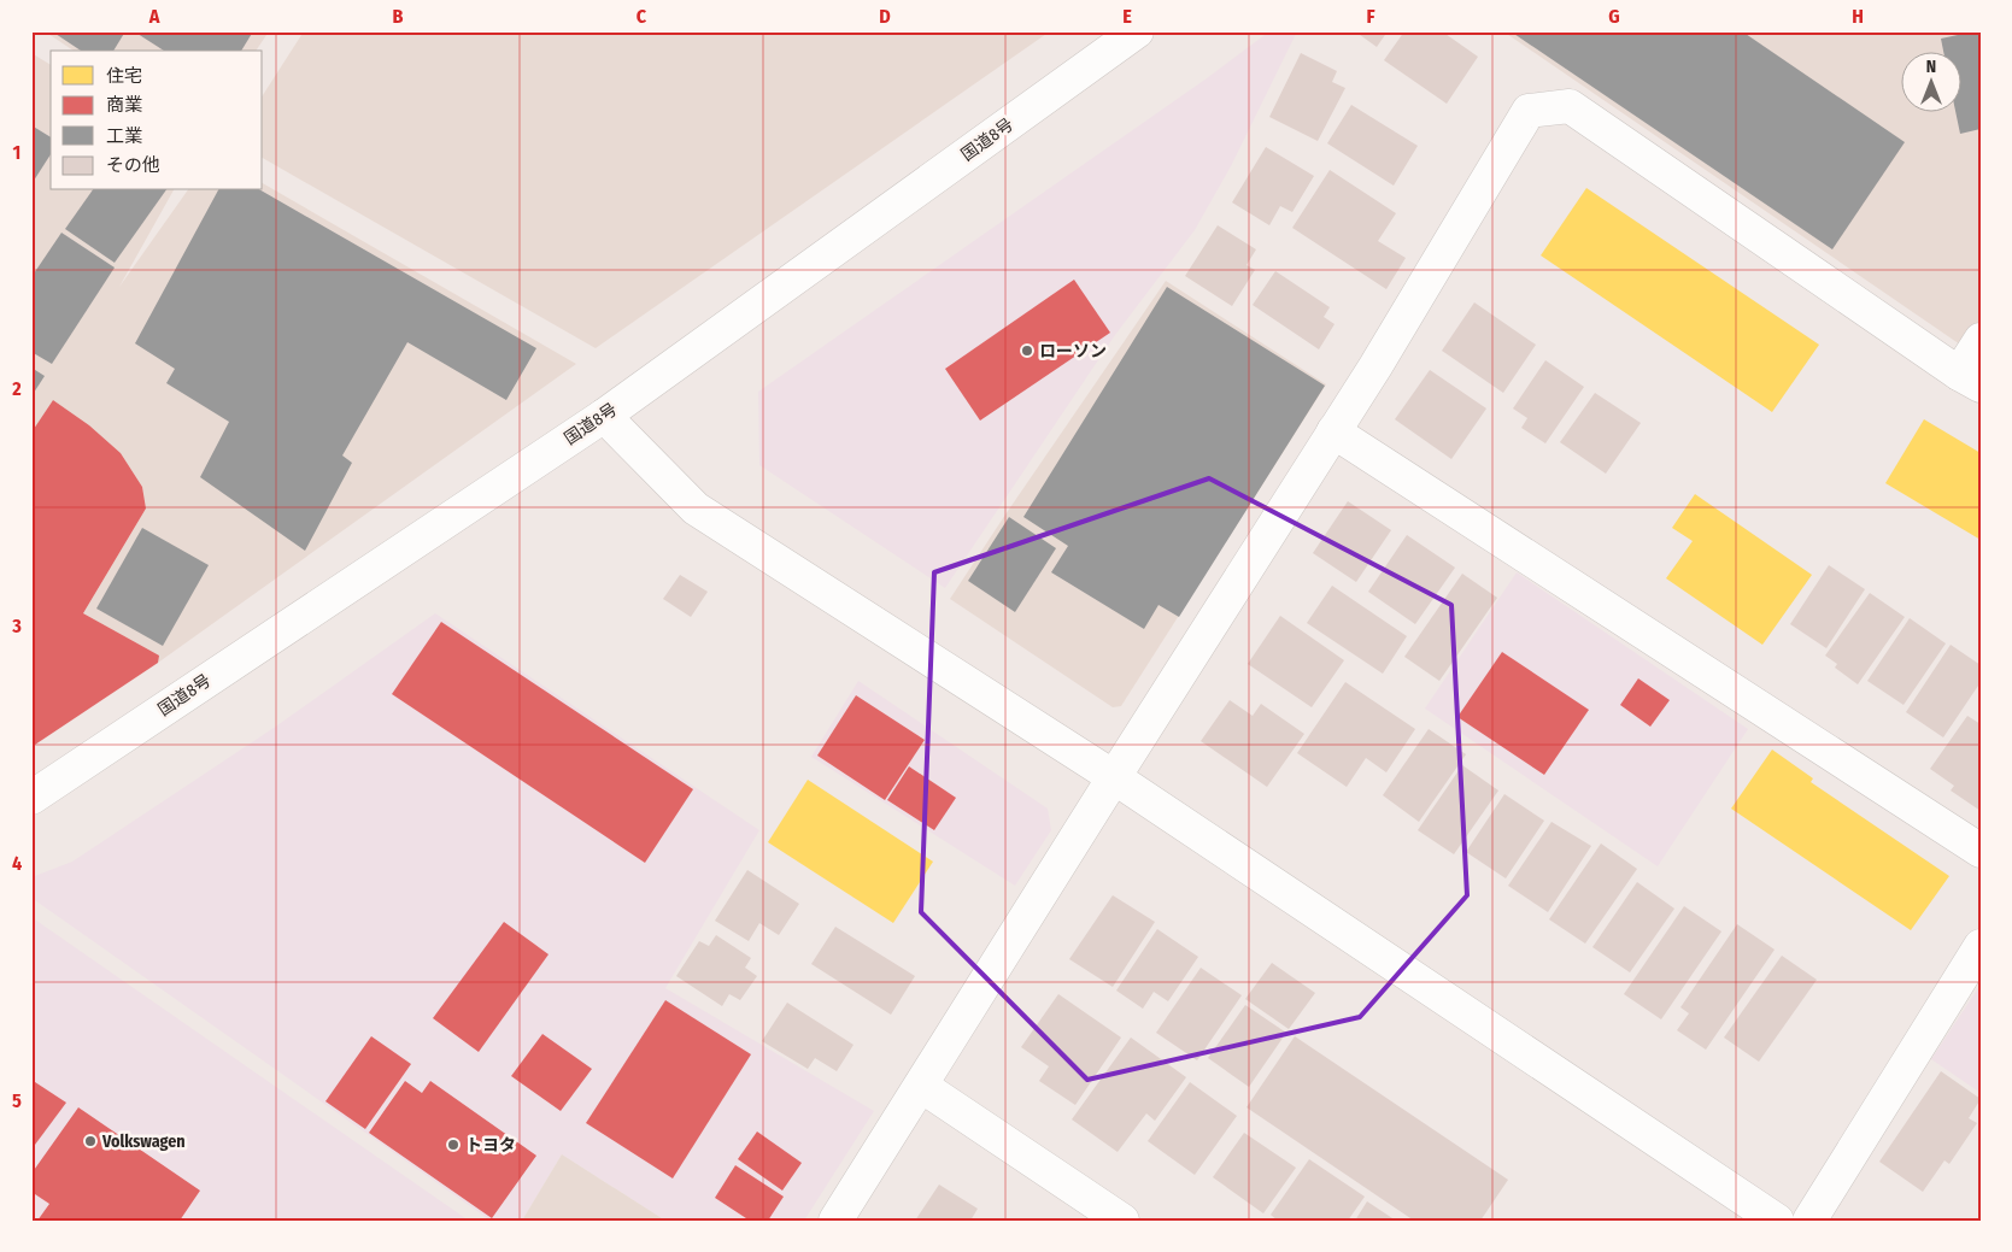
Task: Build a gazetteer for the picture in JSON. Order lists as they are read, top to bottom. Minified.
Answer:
{"streets":{"main road":["国道8号"]},"places":["ローソン","Volkswagen","トヨタ"],"legend":["住宅","商業","工業","その他"],"north":"top","grid":{"columns":["A","B","C","D","E","F","G","H"],"rows":["1","2","3","4","5"]}}
